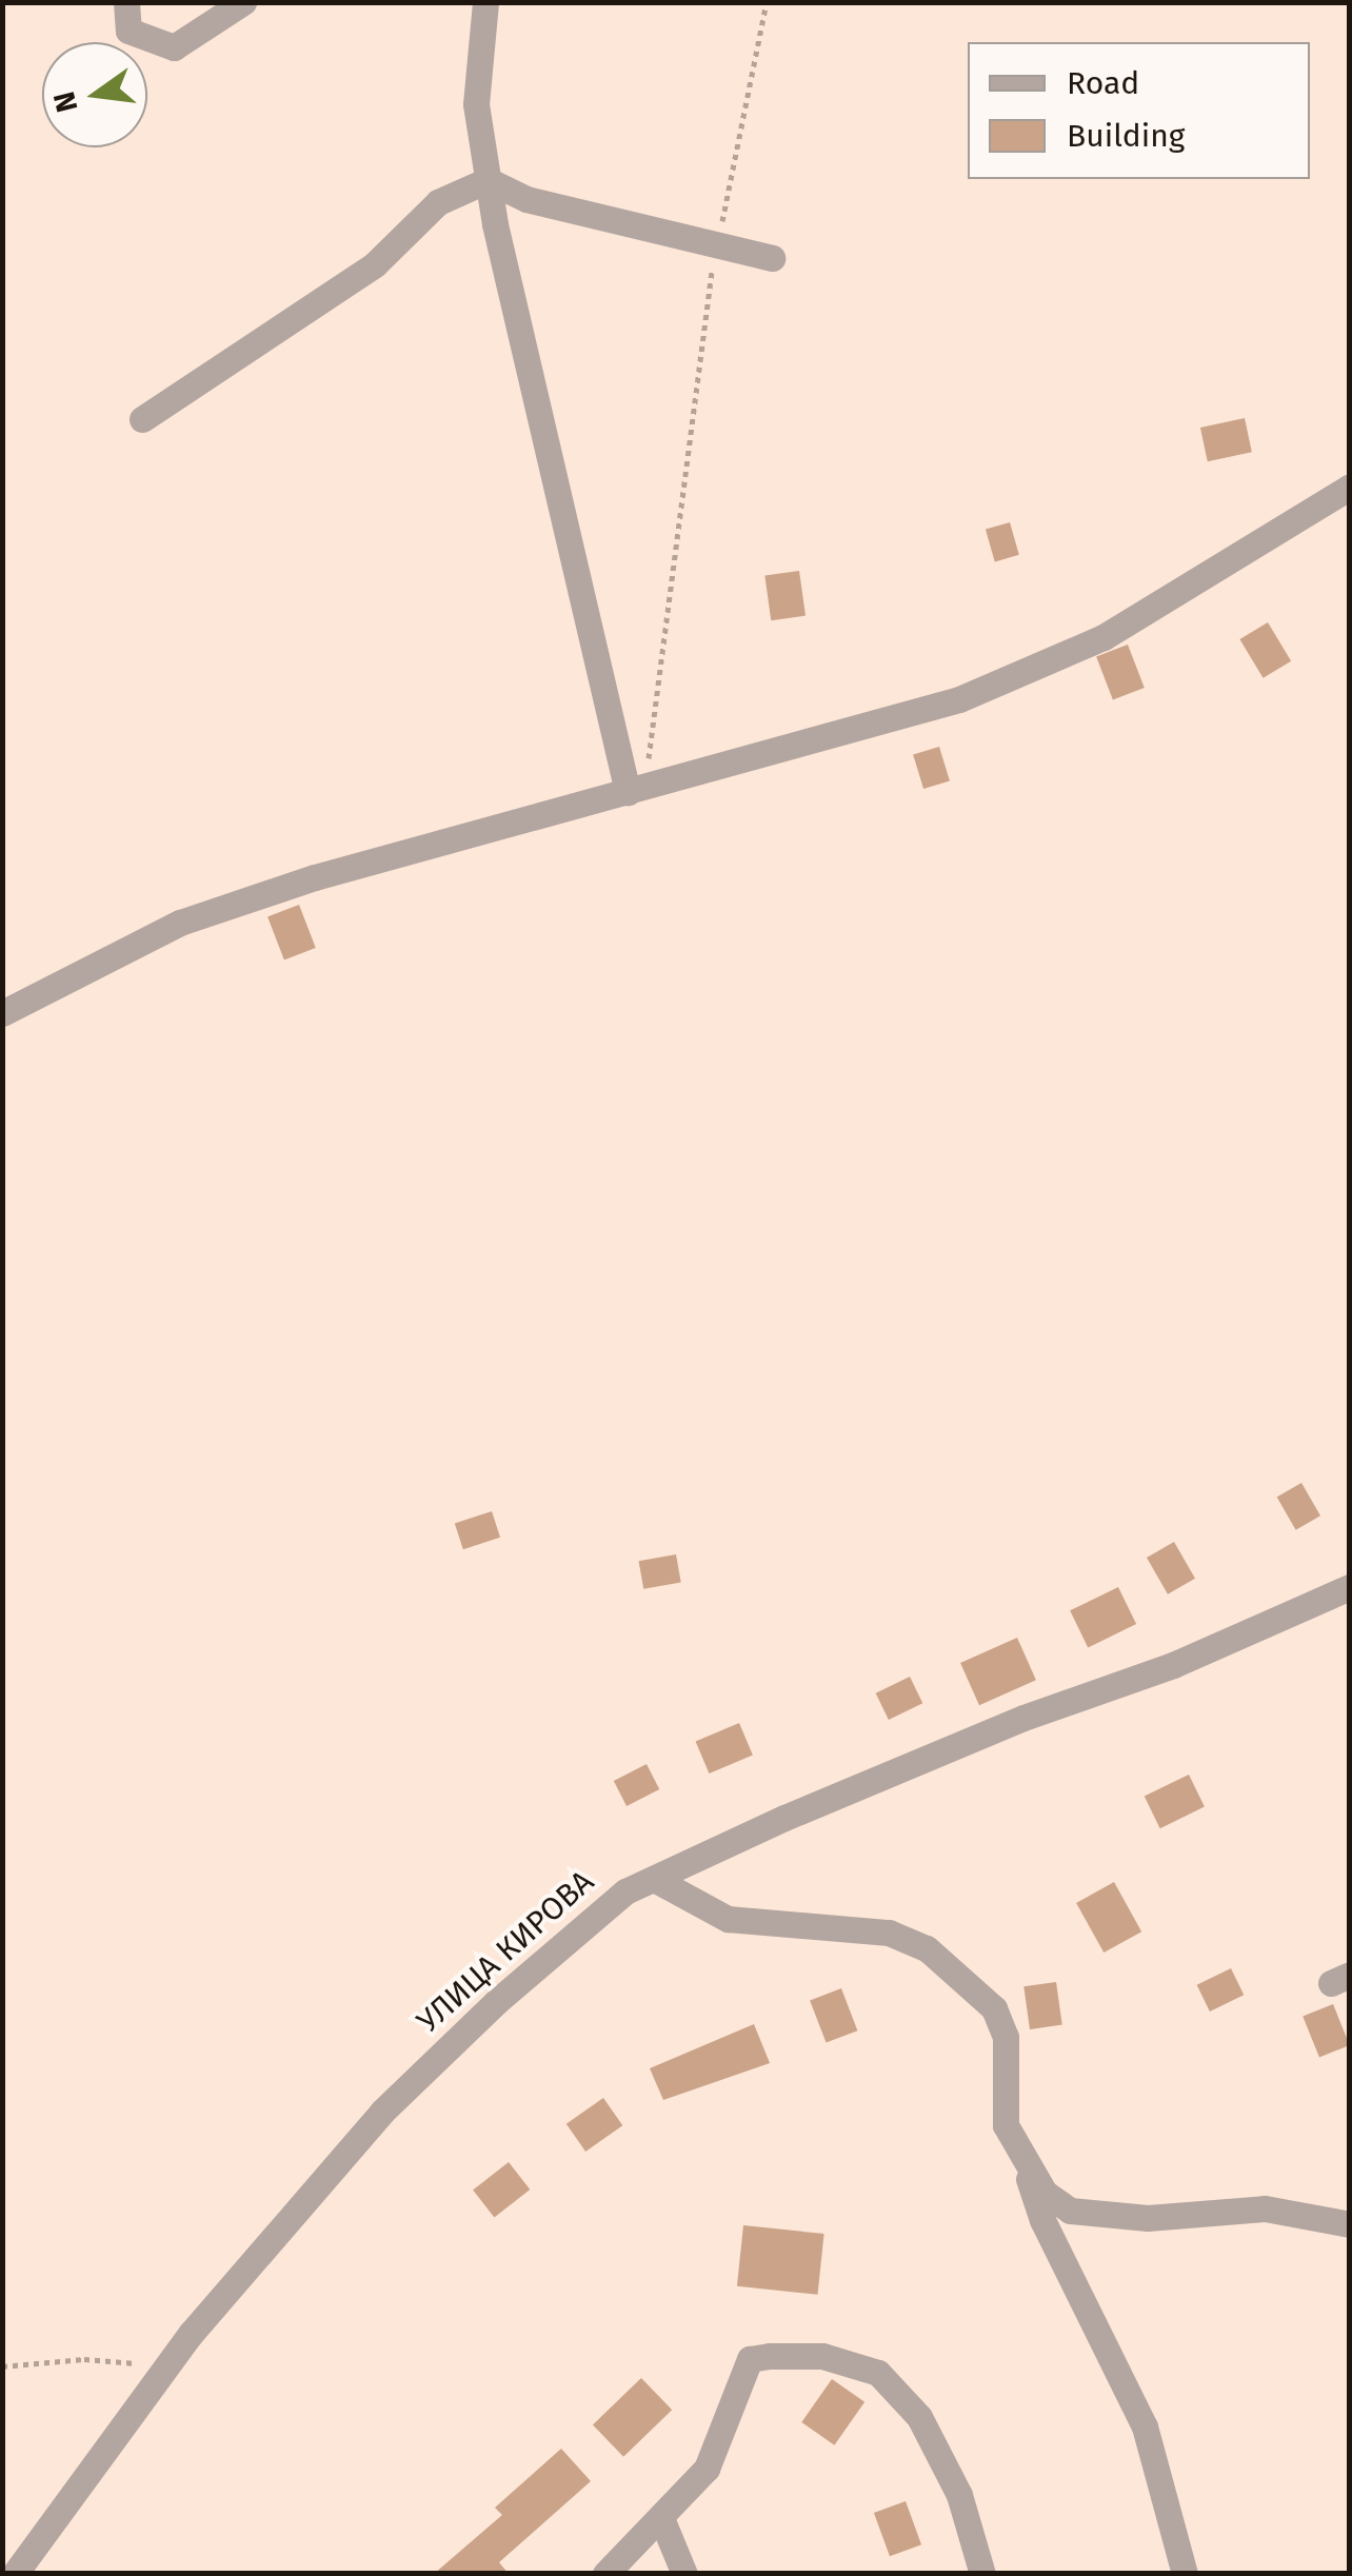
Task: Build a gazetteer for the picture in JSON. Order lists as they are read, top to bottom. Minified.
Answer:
{"streets":{"street":["УЛИЦА КИРОВА"]},"legend":["Road","Building"],"north":"left"}
